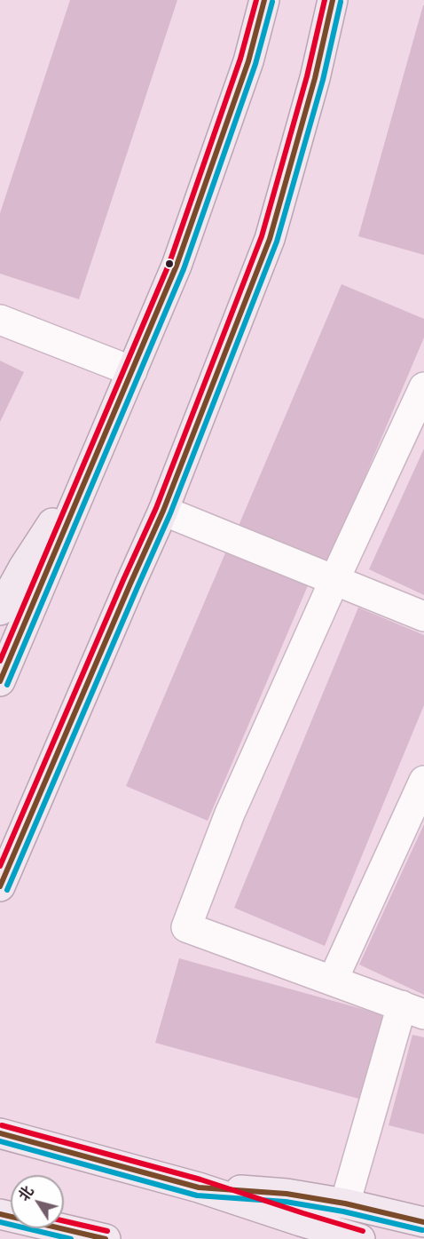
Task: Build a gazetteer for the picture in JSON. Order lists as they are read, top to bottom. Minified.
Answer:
{"north":"top left"}
